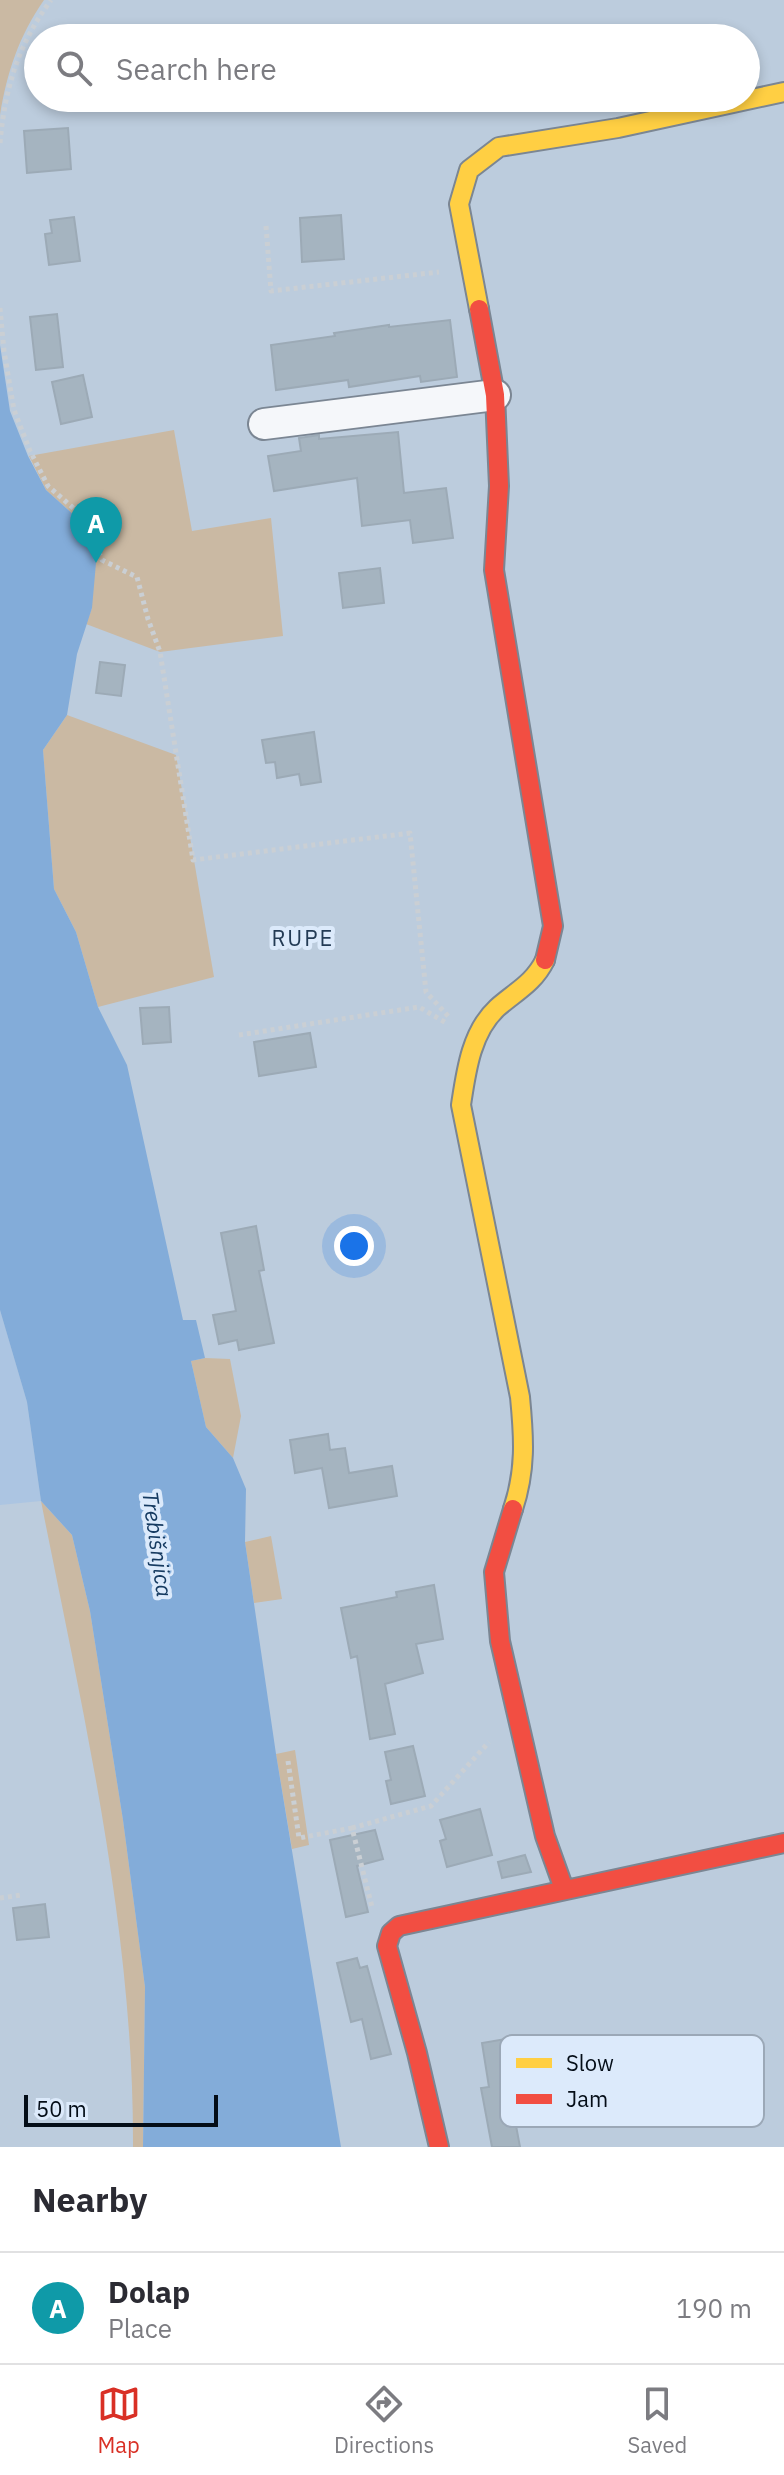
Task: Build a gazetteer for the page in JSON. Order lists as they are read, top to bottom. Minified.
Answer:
{"districts":["RUPE"],"water":["Trebišnjica"],"legend":["Slow","Jam"],"scale_bar":"50 m","page":{"search":"Search here","pins":"A","scale":"50 m","heading":"Nearby","list":[{"mark":"A","name":"Dolap","note":"Place","value":"190 m"}],"nav":["Map","Directions","Saved"]}}
